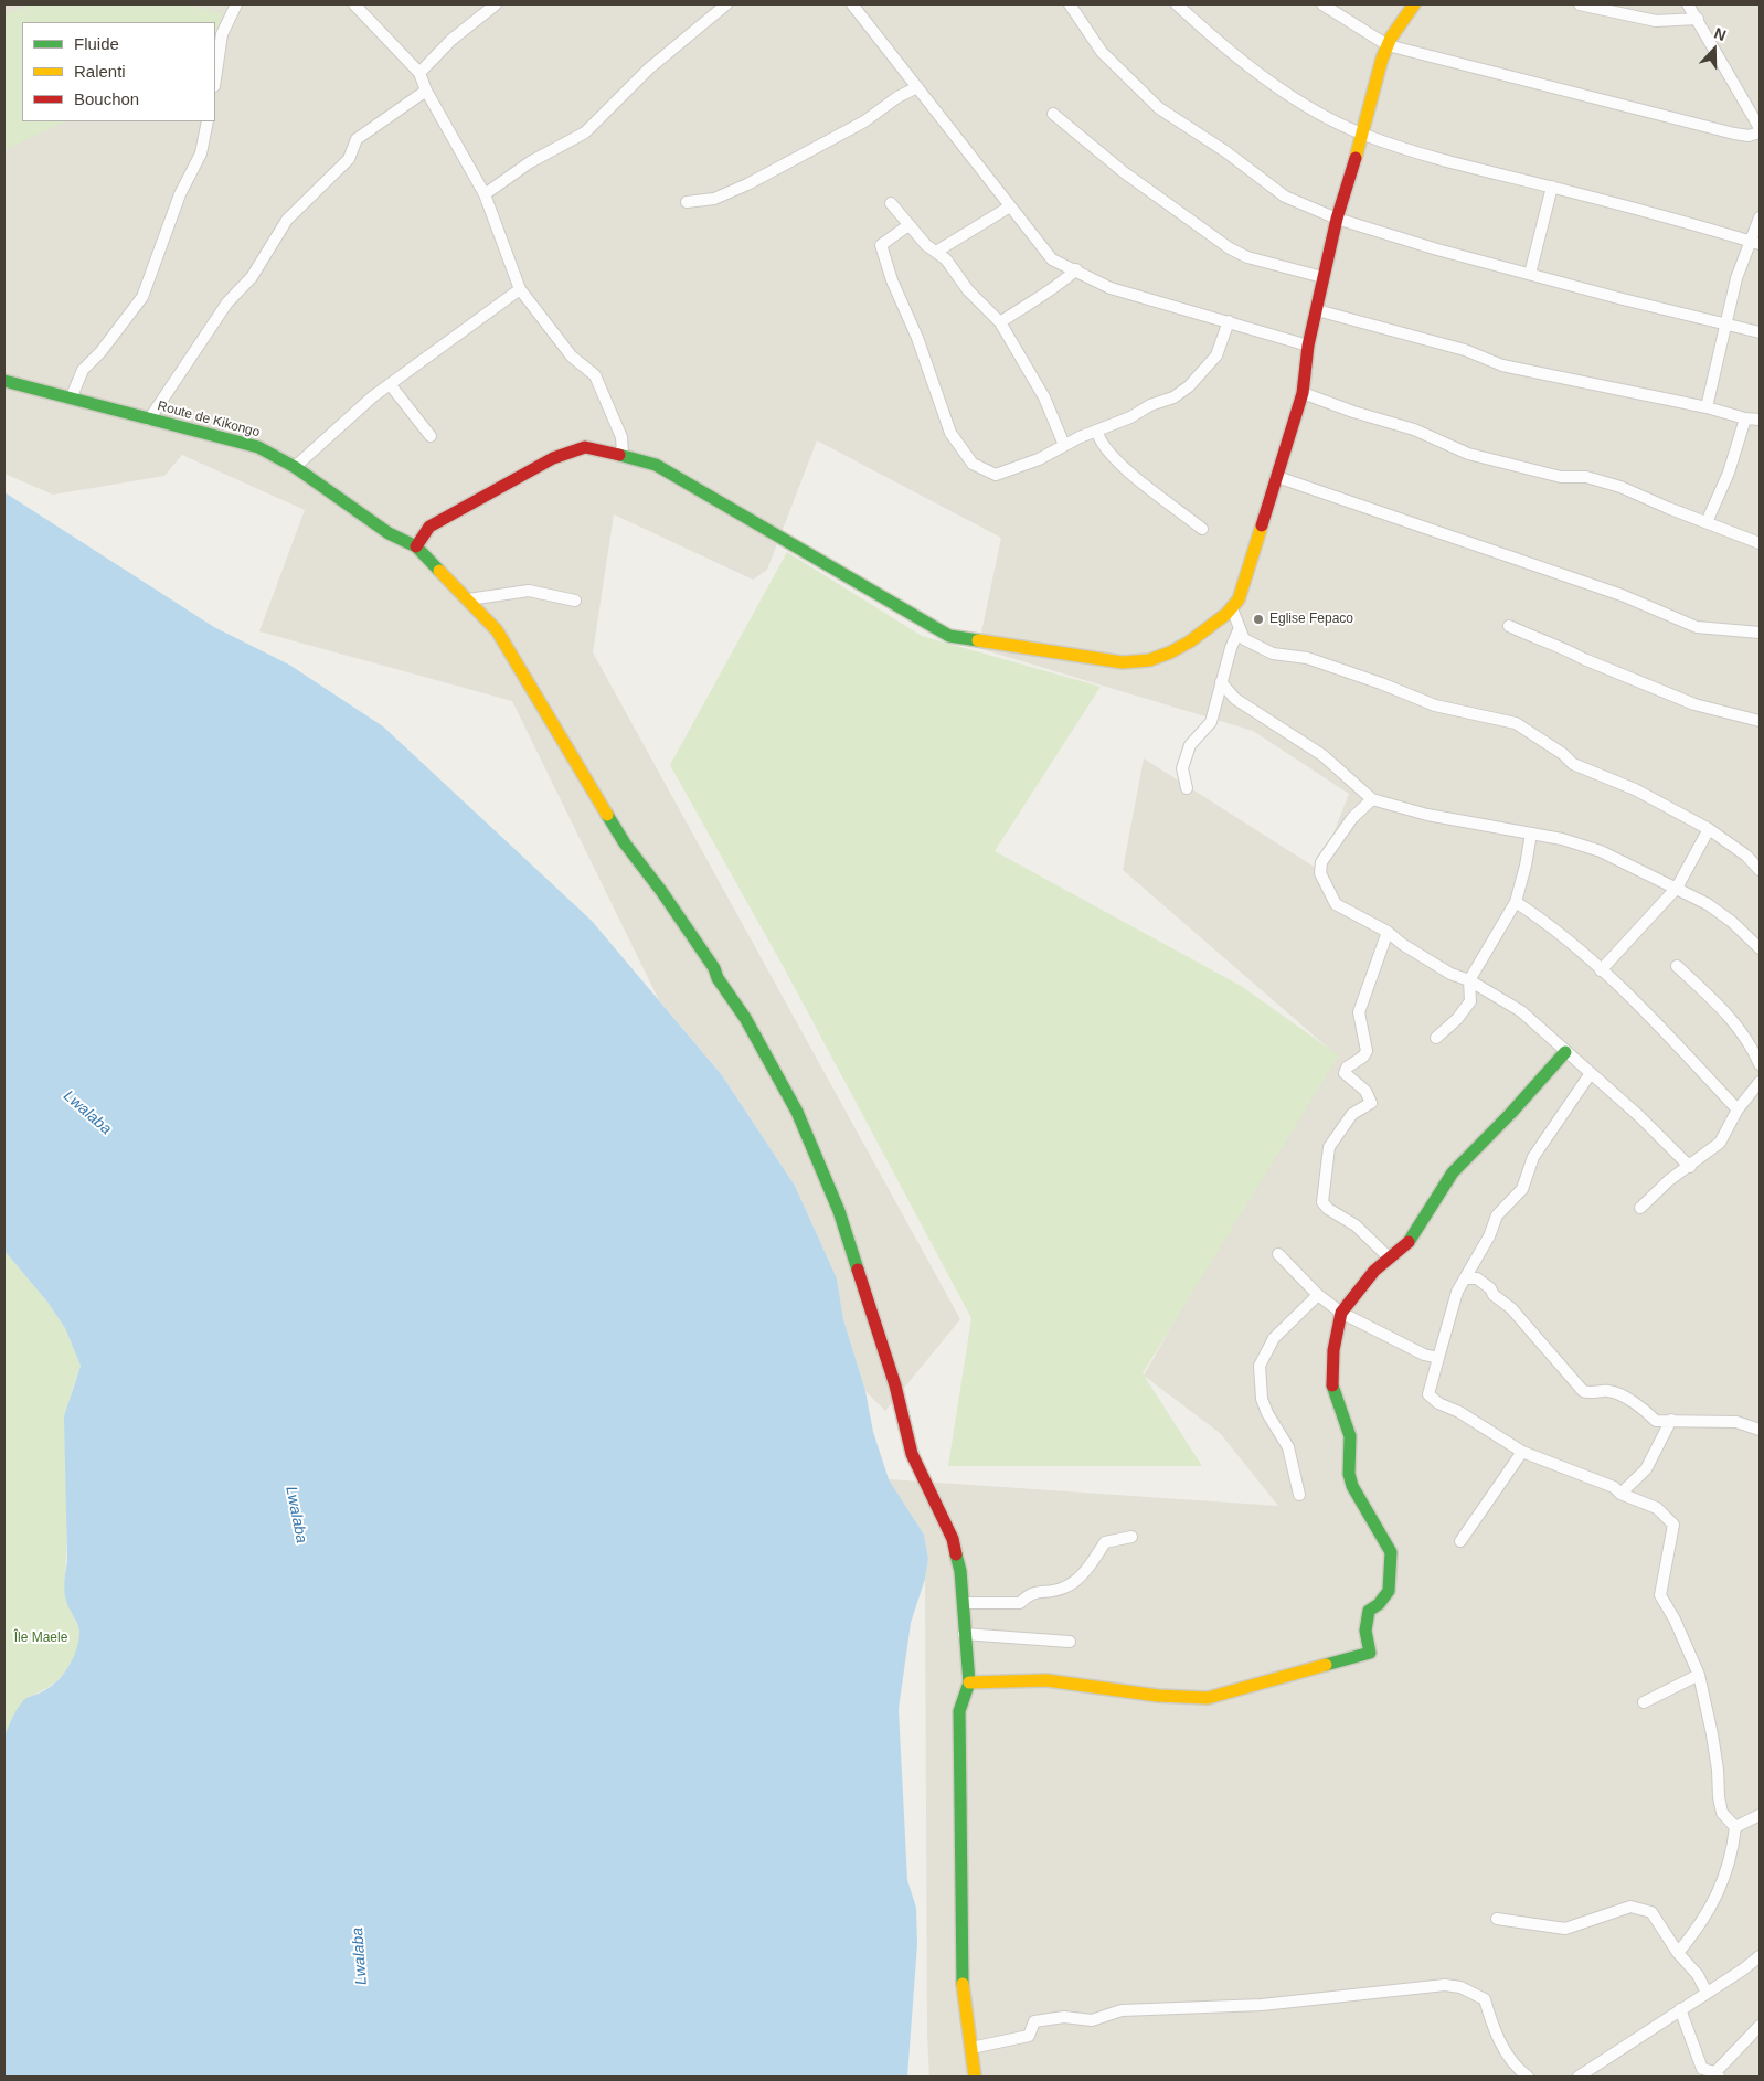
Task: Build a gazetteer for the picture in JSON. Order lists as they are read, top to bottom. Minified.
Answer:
{"streets":{"street":["Route de Kikongo"]},"water":["Lwalaba"],"parks":["Île Maele"],"places":["Eglise Fepaco"],"legend":["Fluide","Ralenti","Bouchon"],"north":"top"}
